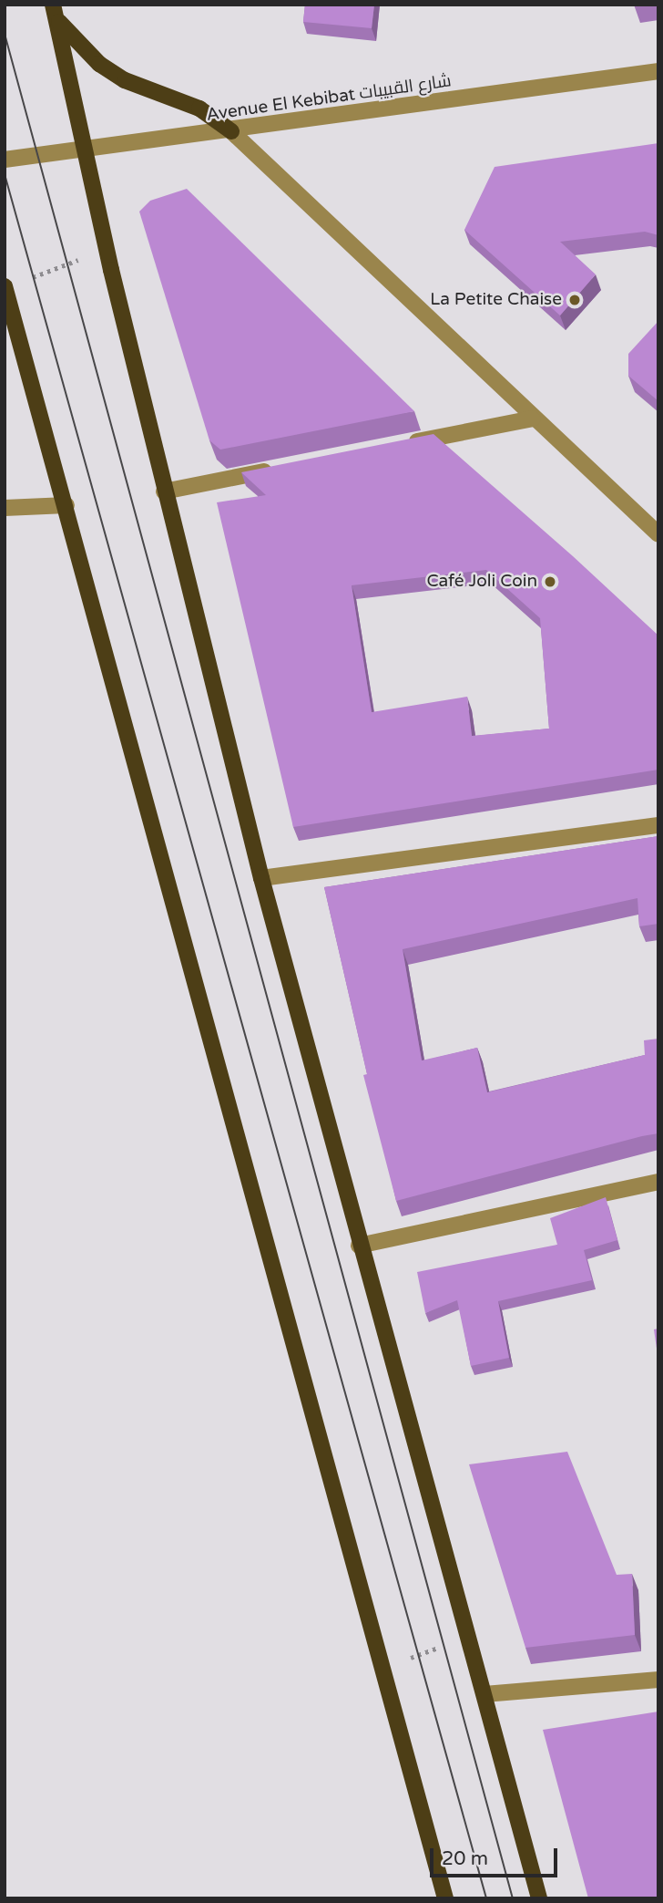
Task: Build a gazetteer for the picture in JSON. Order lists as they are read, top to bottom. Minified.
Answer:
{"streets":{"street":["Avenue El Kebibat شارع القبيبات"]},"places":["La Petite Chaise","Café Joli Coin"],"scale_bar":"20 m"}
